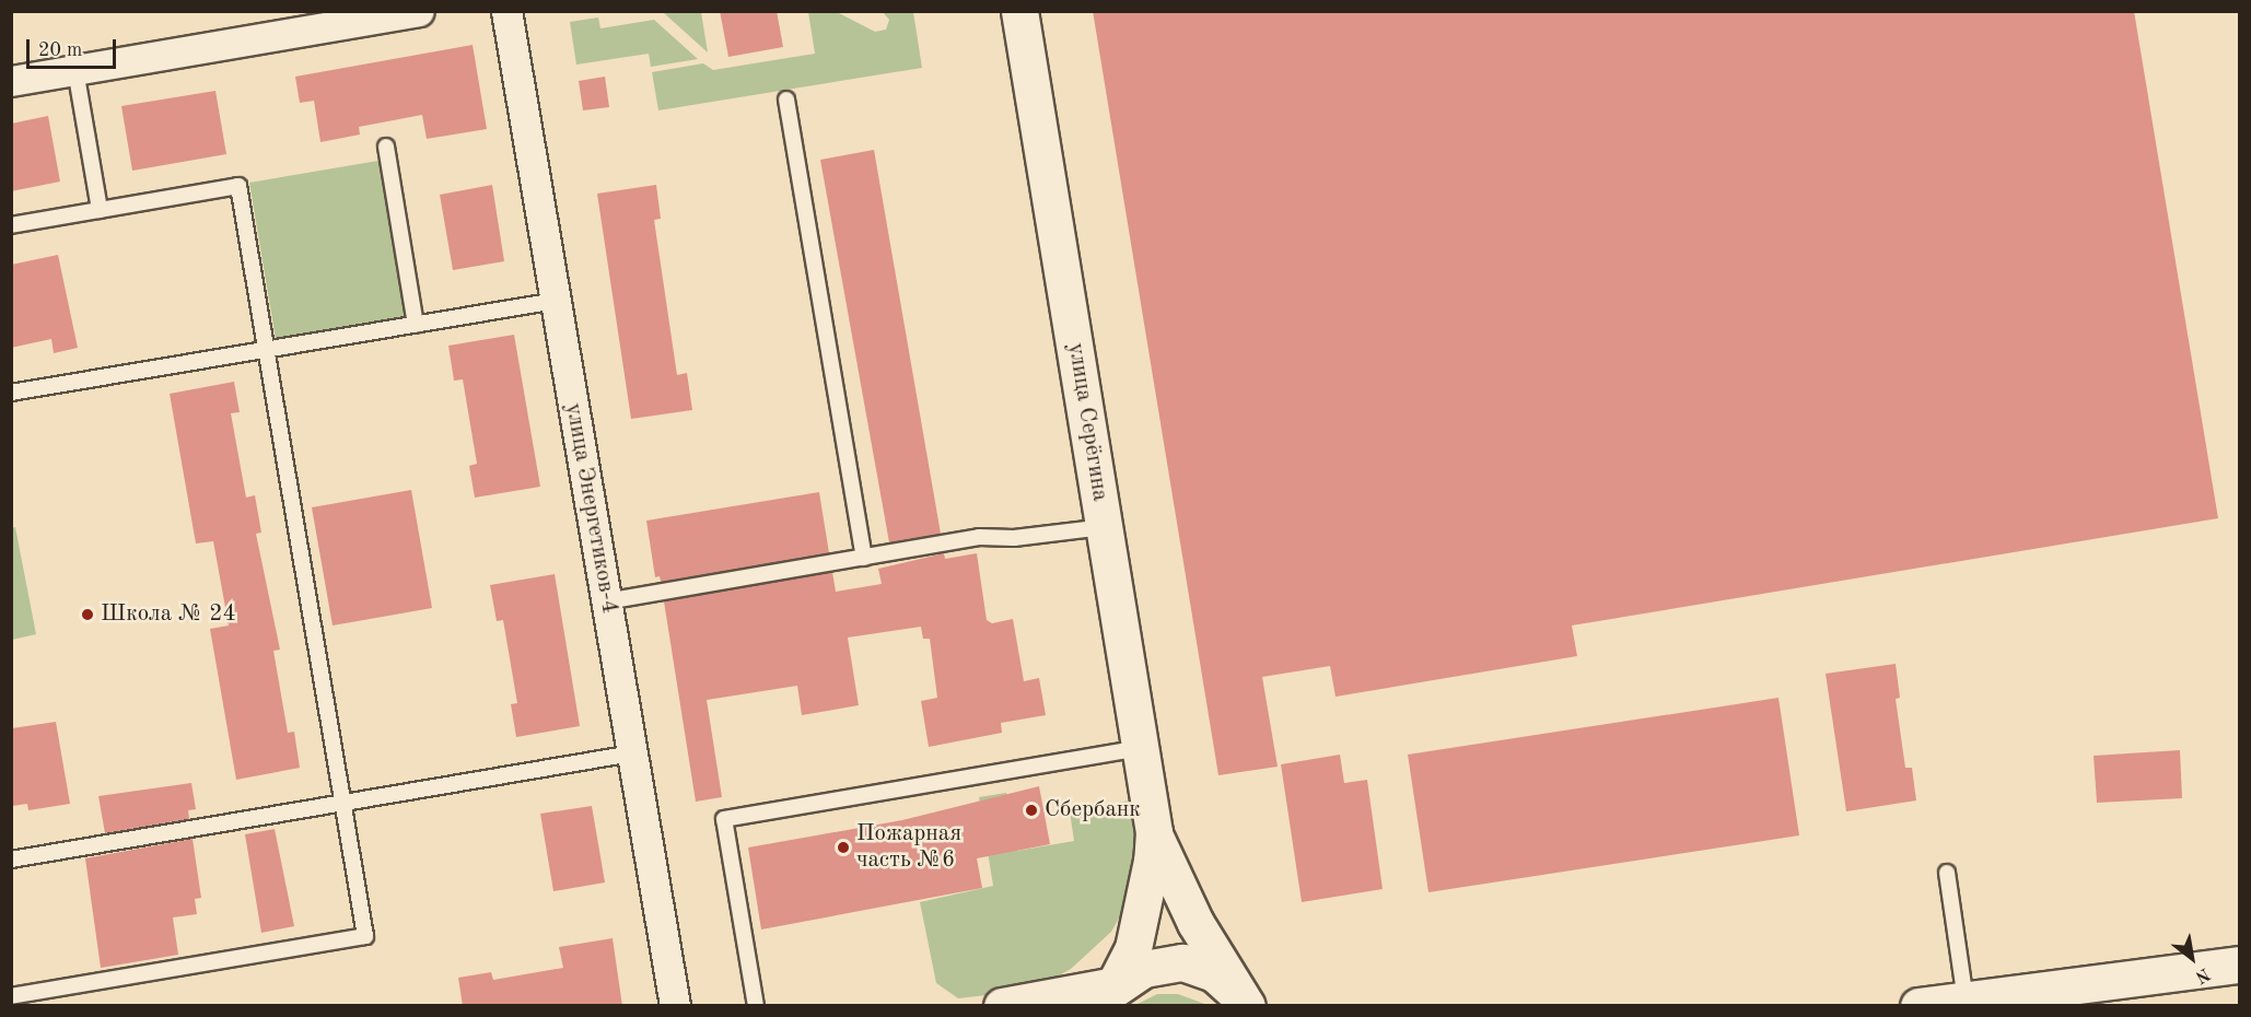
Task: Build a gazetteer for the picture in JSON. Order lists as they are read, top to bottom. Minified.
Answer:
{"streets":{"main road":["улица Серёгина"],"street":["улица Энергетиков-4"]},"places":["Школа № 24","Сбербанк","Пожарная часть №6"],"scale_bar":"20 m","north":"bottom right"}
